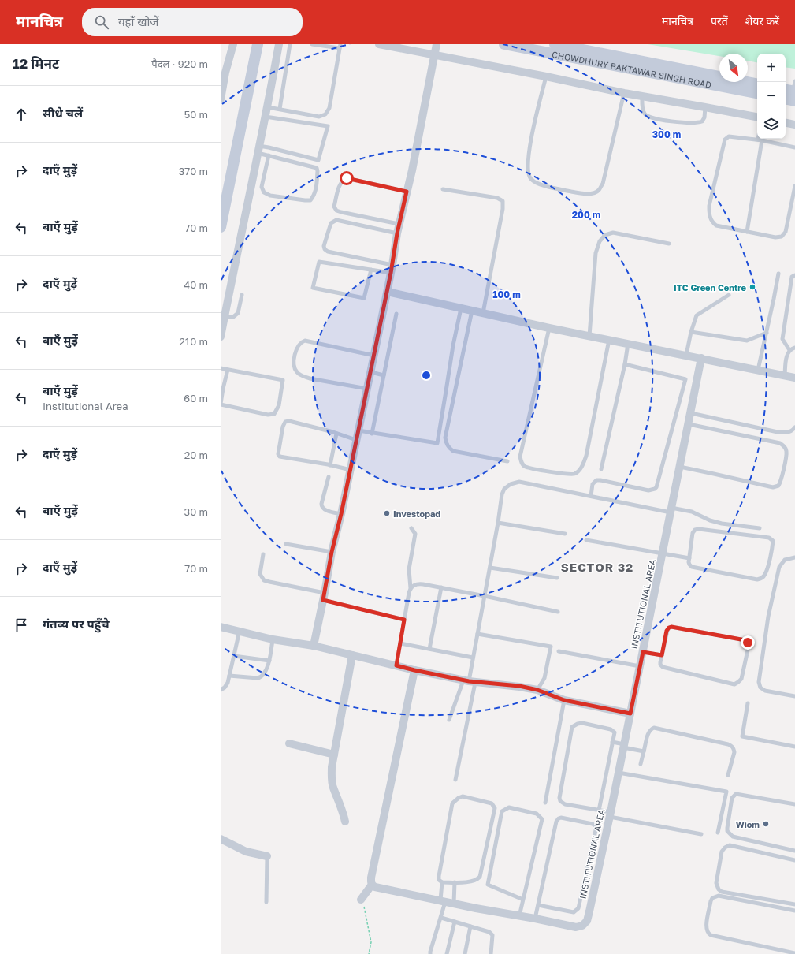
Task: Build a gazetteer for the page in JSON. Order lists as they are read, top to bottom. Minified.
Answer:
{"streets":{"main road":["CHOWDHURY BAKTAWAR SINGH ROAD"],"street":["INSTITUTIONAL AREA"]},"districts":["SECTOR 32"],"places":["ITC Green Centre","Investopad","Wiom"],"north":"bottom right","page":{"header":"मानचित्र","search":"यहाँ खोजें","nav":["मानचित्र","परतें","शेयर करें"],"heading":["12 मिनट","पैदल · 920 m"],"map_buttons":["+","−"],"list":[["सीधे चलें","50 m"],["दाएँ मुड़ें","370 m"],["बाएँ मुड़ें","70 m"],["दाएँ मुड़ें","40 m"],["बाएँ मुड़ें","210 m"],["बाएँ मुड़ें","Institutional Area","60 m"],["दाएँ मुड़ें","20 m"],["बाएँ मुड़ें","30 m"],["दाएँ मुड़ें","70 m"],"गंतव्य पर पहुँचे"]},"rings":["300 m","200 m","100 m"]}
